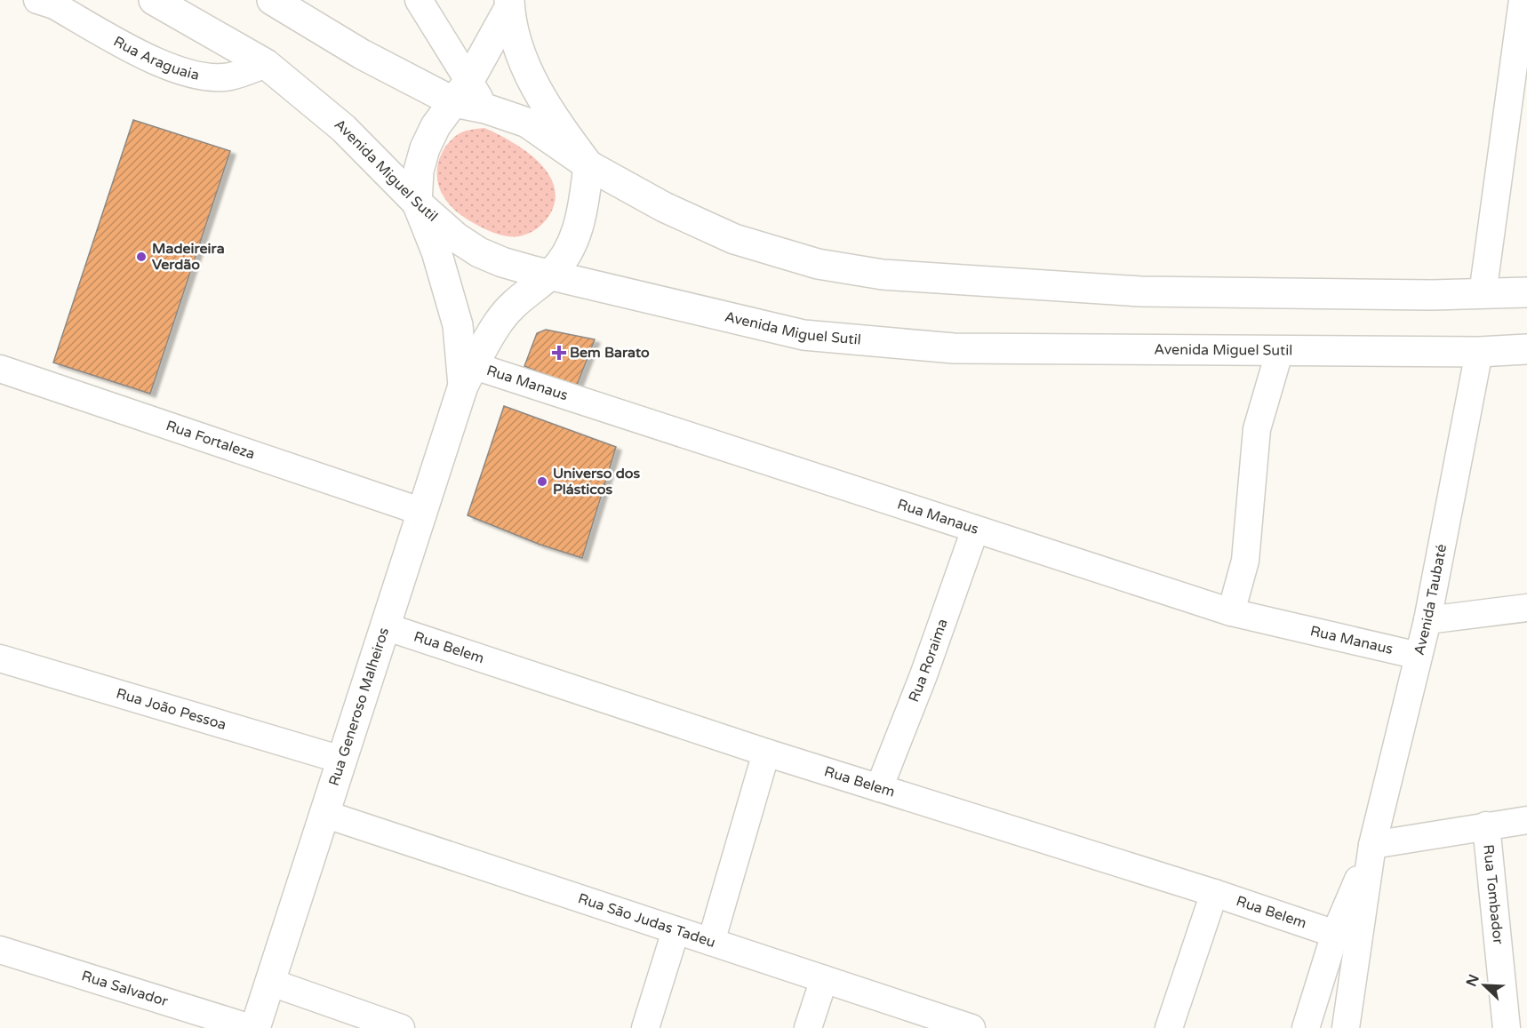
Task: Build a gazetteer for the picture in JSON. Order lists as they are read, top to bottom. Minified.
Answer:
{"streets":{"main road":["Avenida Miguel Sutil","Rua Generoso Malheiros"],"street":["Rua Araguaia","Rua Manaus","Rua Fortaleza","Avenida Taubaté","Rua Belem","Rua Roraima","Rua João Pessoa","Rua Tombador","Rua São Judas Tadeu","Rua Salvador"]},"crossings":[["Rua Araguaia","Avenida Miguel Sutil"],["Avenida Miguel Sutil","Avenida Taubaté"],["Rua Manaus","Avenida Taubaté"],["Rua Manaus","Rua Roraima"],["Rua Manaus","Rua Generoso Malheiros"],["Rua Fortaleza","Rua Generoso Malheiros"],["Avenida Taubaté","Rua Belem"],["Rua Belem","Rua Roraima"],["Rua Belem","Rua Generoso Malheiros"],["Rua Generoso Malheiros","Rua João Pessoa"],["Rua Generoso Malheiros","Rua São Judas Tadeu"]],"places":{"other":["Madeireira Verdão","Universo dos Plásticos"],"health":["Bem Barato"]},"north":"top left"}
